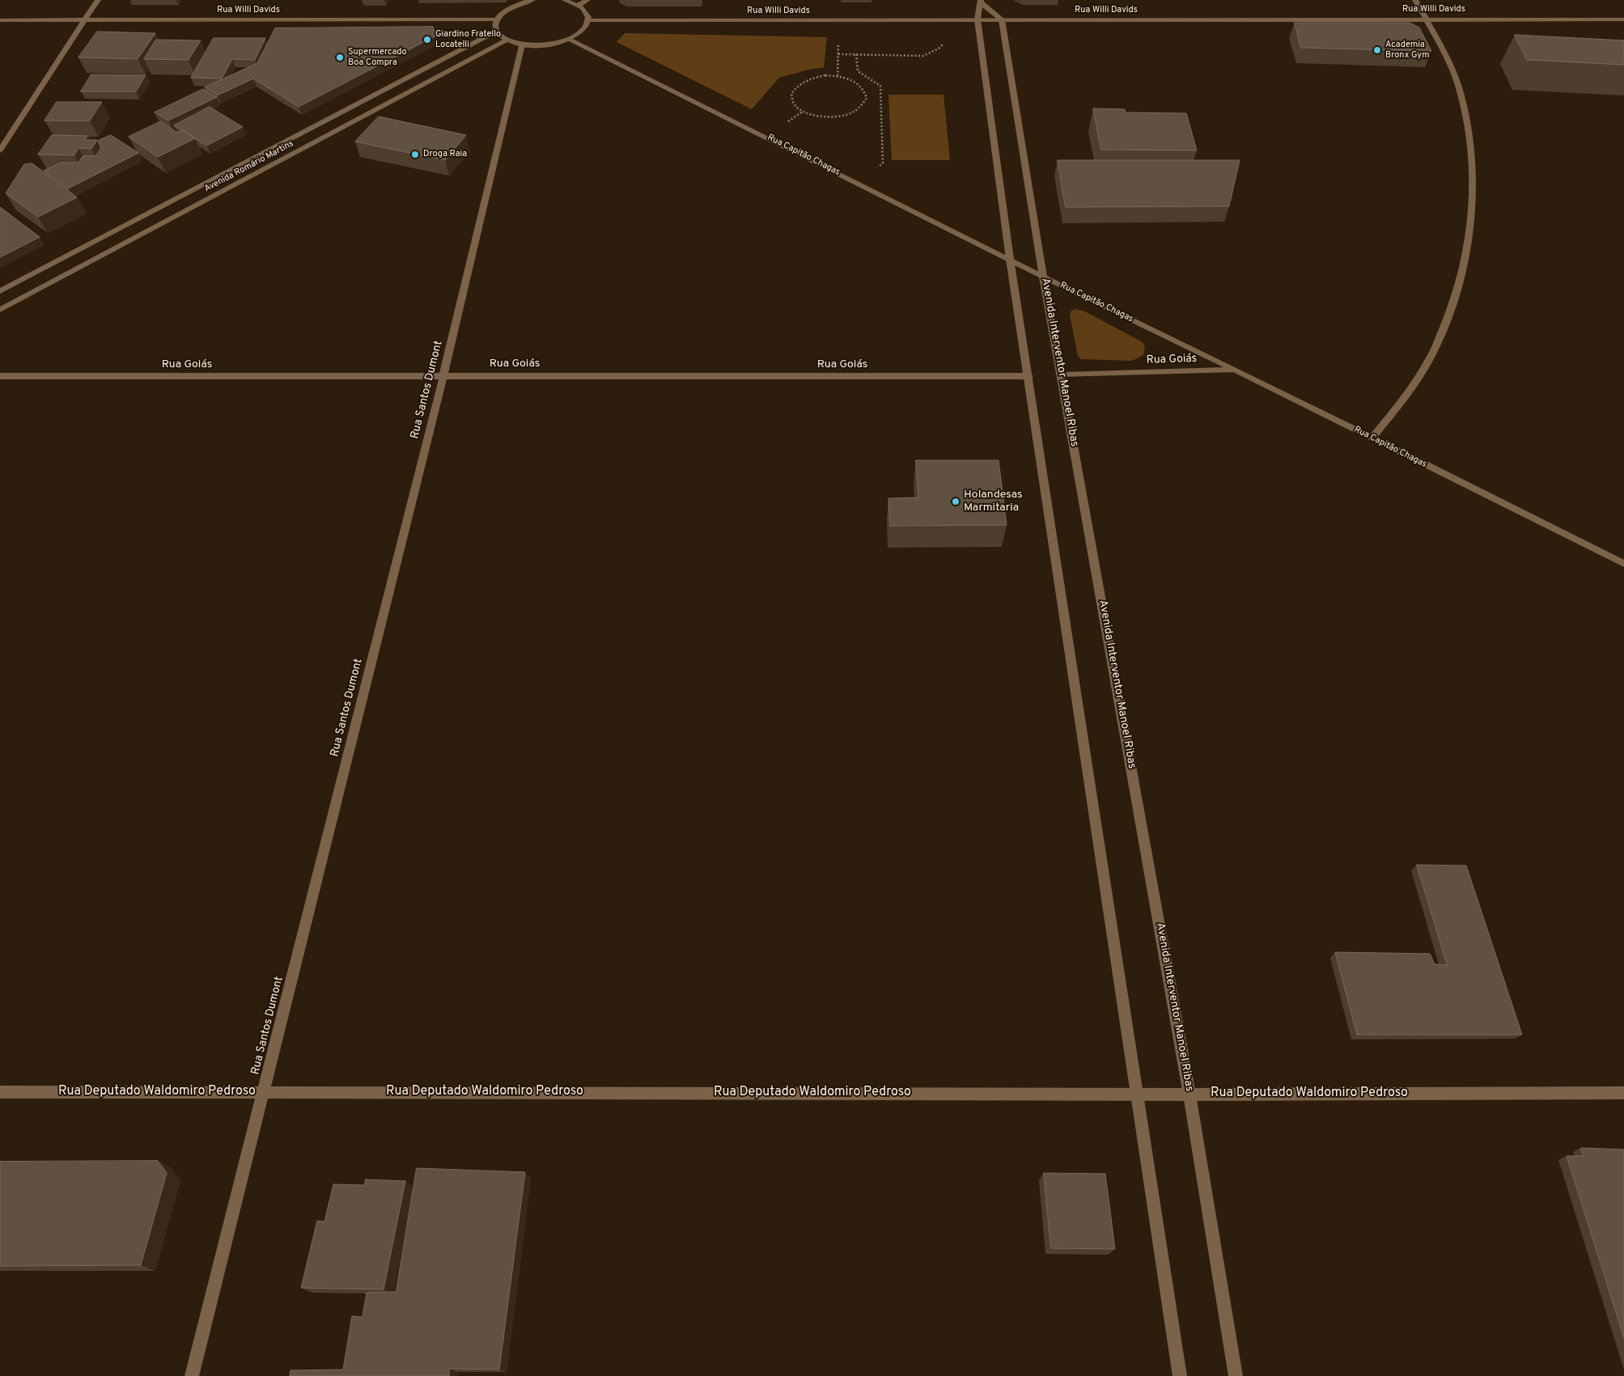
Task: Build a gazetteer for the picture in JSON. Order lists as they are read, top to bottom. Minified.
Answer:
{"streets":{"street":["Rua Willi Davids","Rua Capitão Chagas","Avenida Romário Martins","Rua Goiás","Avenida Interventor Manoel Ribas","Rua Santos Dumont","Rua Deputado Waldomiro Pedroso"]},"crossings":[["Rua Willi Davids","Avenida Interventor Manoel Ribas"],["Rua Capitão Chagas","Rua Goiás"],["Rua Capitão Chagas","Avenida Interventor Manoel Ribas"],["Rua Goiás","Avenida Interventor Manoel Ribas"],["Rua Goiás","Rua Santos Dumont"],["Avenida Interventor Manoel Ribas","Rua Deputado Waldomiro Pedroso"],["Rua Santos Dumont","Rua Deputado Waldomiro Pedroso"]],"places":["Giardino Fratello Locatelli","Academia Bronx Gym","Supermercado Boa Compra","Droga Raia","Holandesas Marmitaria"]}
